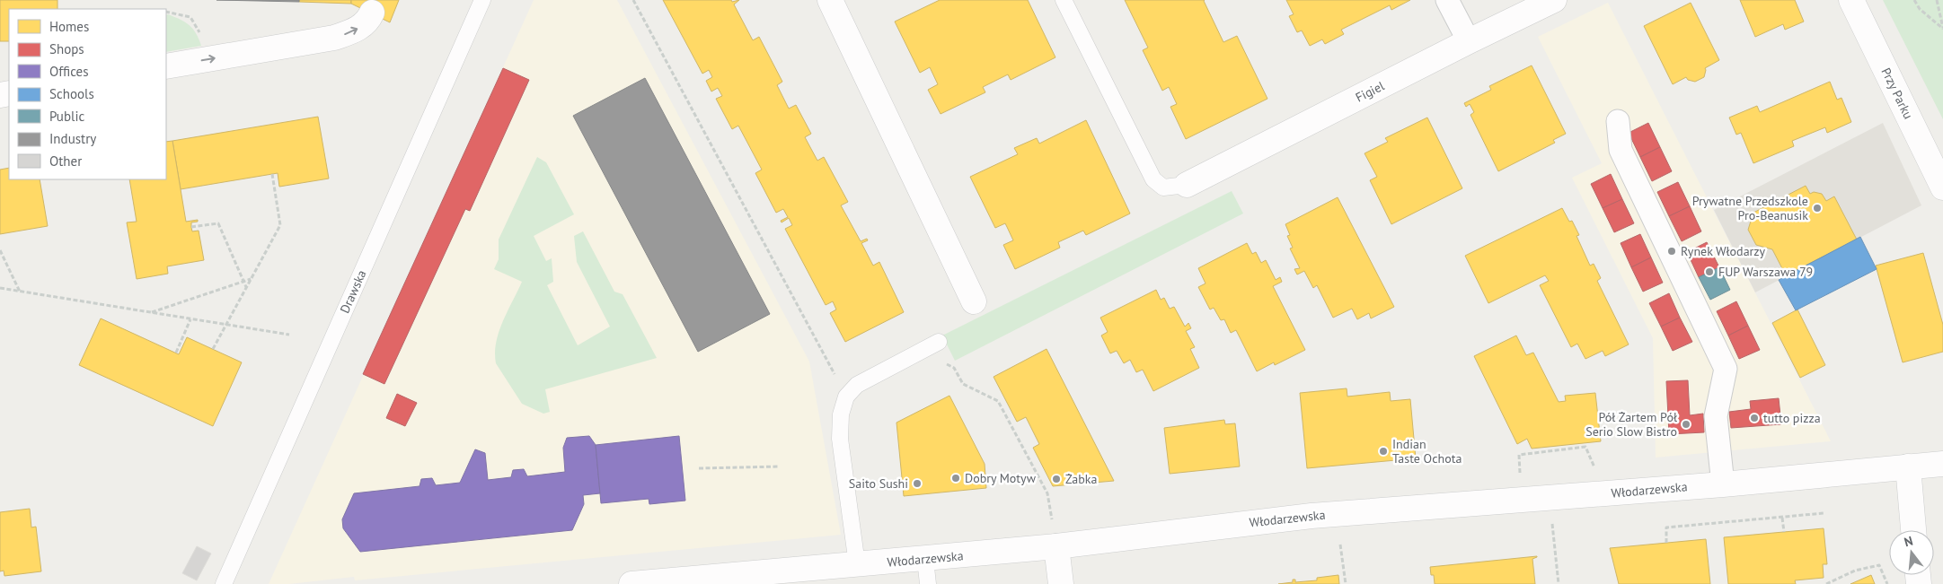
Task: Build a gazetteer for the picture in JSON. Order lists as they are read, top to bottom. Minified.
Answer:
{"streets":{"street":["Figiel","Przy Parku","Włodarzewska"],"lane":["Drawska"]},"places":["Prywatne Przedszkole Pro-Beanusik","Rynek Włodarzy","FUP Warszawa 79","tutto pizza","Pół Żartem Pół Serio Slow Bistro","Indian Taste Ochota","Dobry Motyw","Żabka","Saito Sushi"],"legend":["Homes","Shops","Offices","Schools","Public","Industry","Other"],"north":"top"}
